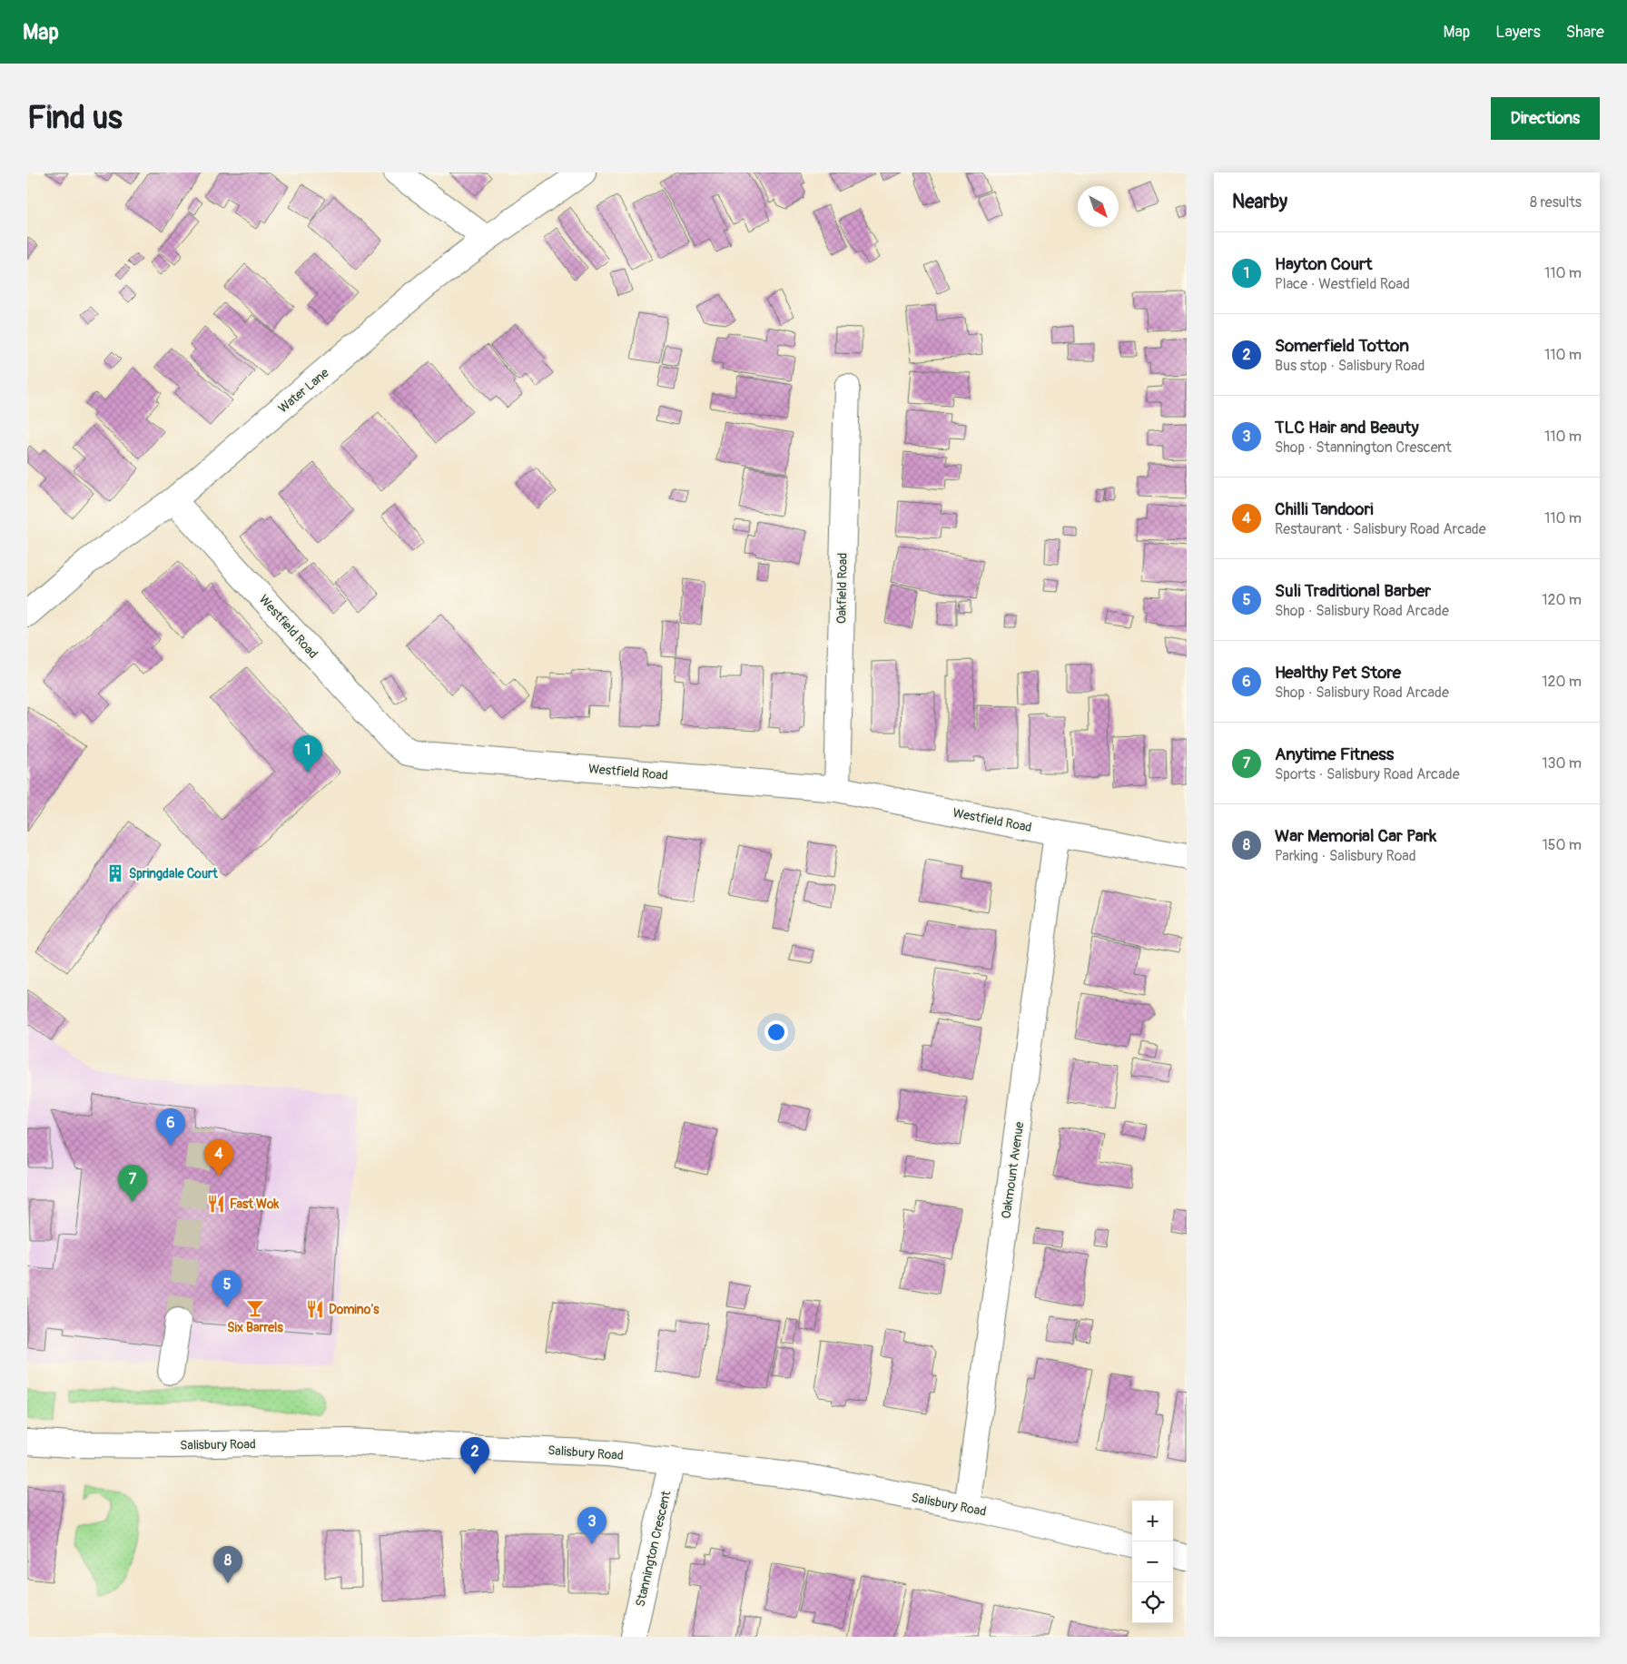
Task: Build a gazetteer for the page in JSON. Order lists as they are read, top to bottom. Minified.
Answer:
{"streets":{"street":["Water Lane","Oakfield Road","Westfield Road","Oakmount Avenue","Salisbury Road","Stannington Crescent"]},"crossings":[["Water Lane","Westfield Road"],["Oakfield Road","Westfield Road"],["Westfield Road","Oakmount Avenue"],["Oakmount Avenue","Salisbury Road"],["Salisbury Road","Stannington Crescent"]],"places":{"building":["Springdale Court"],"restaurant":["Fast Wok","Domino's"],"bar":["Six Barrels"]},"north":"bottom right","page":{"header":"Map","nav":["Map","Layers","Share"],"buttons":"Directions","title":"Find us","heading":["Nearby","8 results"],"list":[{"mark":"1","name":"Hayton Court","note":"Place · Westfield Road","value":"110 m"},{"mark":"2","name":"Somerfield Totton","note":"Bus stop · Salisbury Road","value":"110 m"},{"mark":"3","name":"TLC Hair and Beauty","note":"Shop · Stannington Crescent","value":"110 m"},{"mark":"4","name":"Chilli Tandoori","note":"Restaurant · Salisbury Road Arcade","value":"110 m"},{"mark":"5","name":"Suli Traditional Barber","note":"Shop · Salisbury Road Arcade","value":"120 m"},{"mark":"6","name":"Healthy Pet Store","note":"Shop · Salisbury Road Arcade","value":"120 m"},{"mark":"7","name":"Anytime Fitness","note":"Sports · Salisbury Road Arcade","value":"130 m"},{"mark":"8","name":"War Memorial Car Park","note":"Parking · Salisbury Road","value":"150 m"}],"pins":["1","6","4","7","5","2","3","8"],"map_buttons":["+","−"]}}
